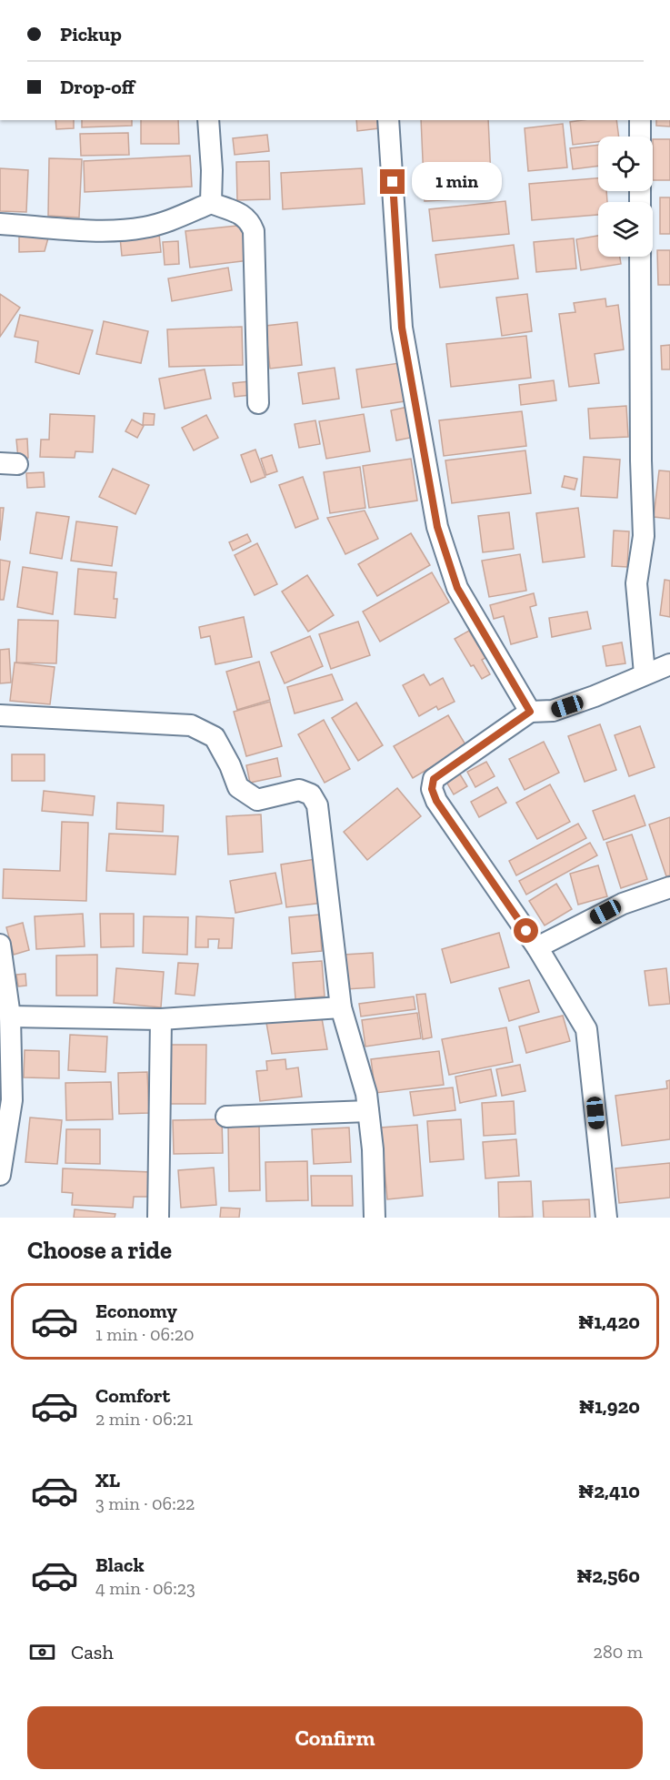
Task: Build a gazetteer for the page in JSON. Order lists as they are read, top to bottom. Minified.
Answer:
{"page":{"banner":["Pickup","Drop-off"],"bubble":"1 min","heading":"Choose a ride","list":[{"name":"Economy","note":"1 min · 06:20","value":"₦1,420"},{"name":"Comfort","note":"2 min · 06:21","value":"₦1,920"},{"name":"XL","note":"3 min · 06:22","value":"₦2,410"},{"name":"Black","note":"4 min · 06:23","value":"₦2,560"}],"pay":["Cash","280 m"],"buttons":"Confirm"}}
